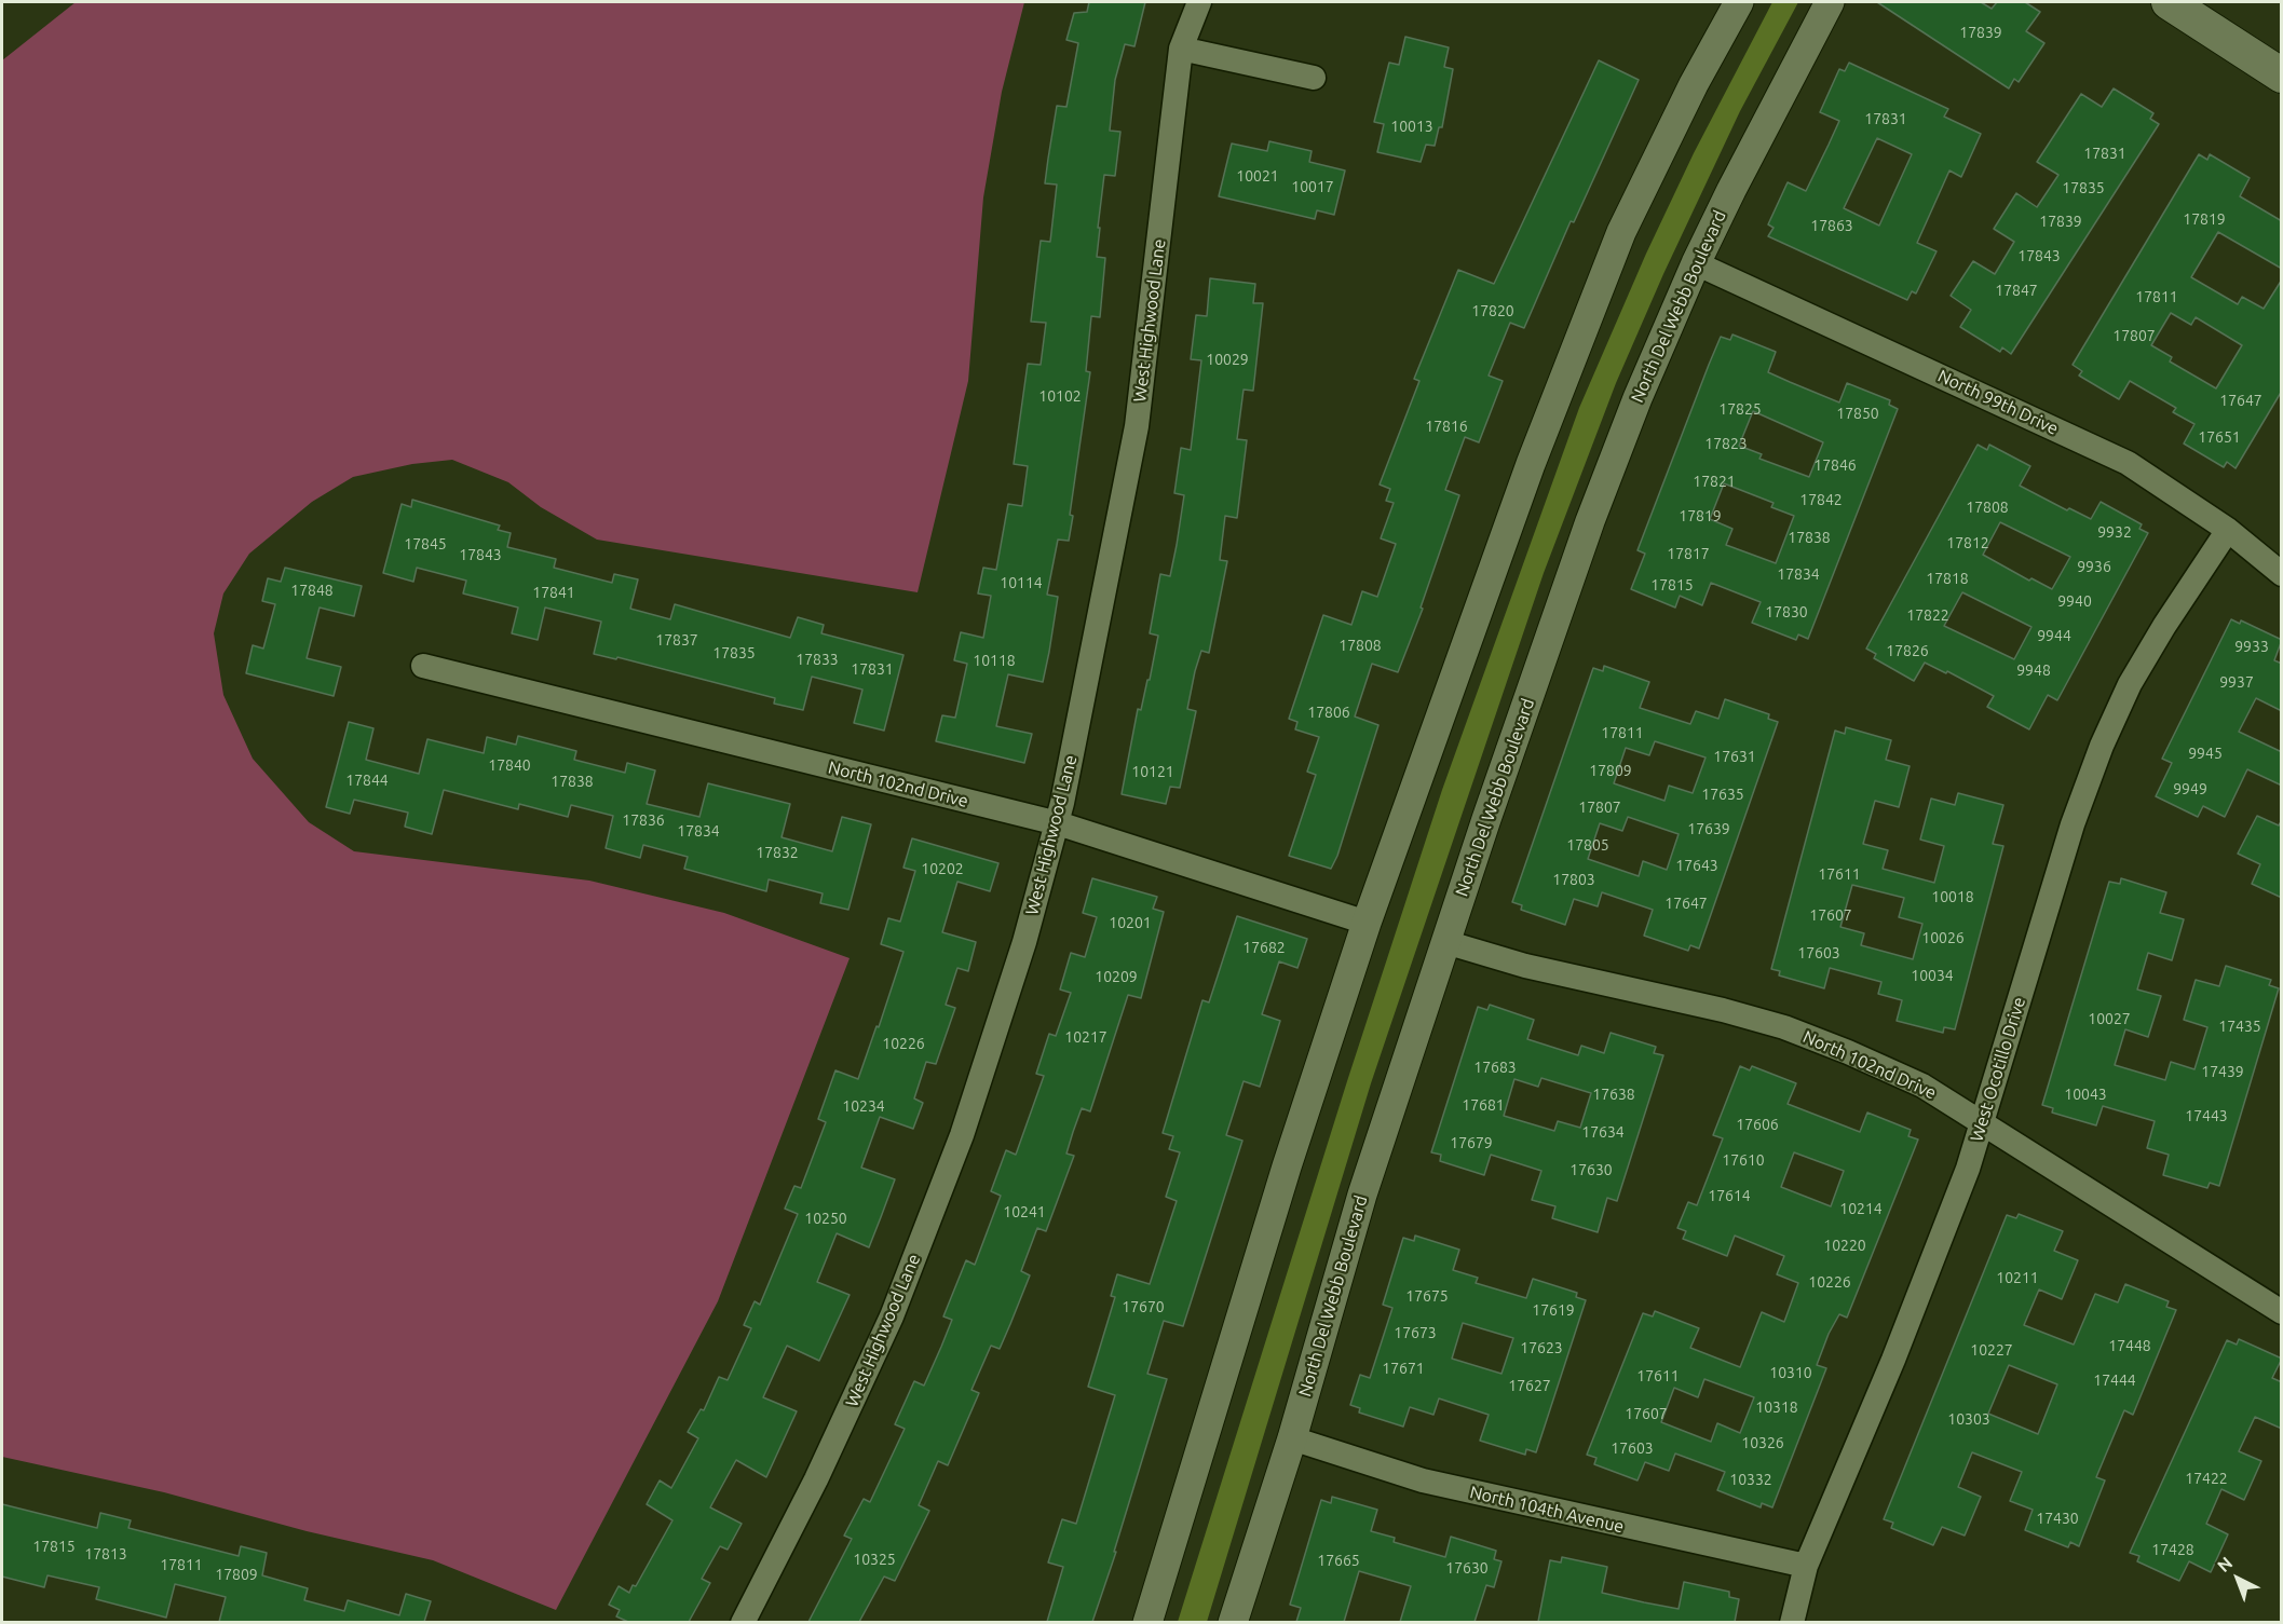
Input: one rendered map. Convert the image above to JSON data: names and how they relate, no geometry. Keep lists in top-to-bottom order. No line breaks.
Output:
{"streets":{"street":["North Del Webb Boulevard","West Highwood Lane","North 99th Drive","North 102nd Drive","West Ocotillo Drive","North 104th Avenue"]},"crossings":[["North Del Webb Boulevard","North 99th Drive"],["North Del Webb Boulevard","North 102nd Drive"],["North Del Webb Boulevard","North 104th Avenue"],["West Highwood Lane","North 102nd Drive"],["North 99th Drive","West Ocotillo Drive"],["North 102nd Drive","West Ocotillo Drive"],["West Ocotillo Drive","North 104th Avenue"]],"house_numbers":["17839","17831","10013","17831","10021","10017","17835","17819","17839","17863","17843","17847","17811","17820","17807","10029","10102","17647","17825","17850","17816","17651","17823","17846","17821","17842","17808","17819","9932","17838","17812","17845","17817","17843","9936","17834","17818","10114","17815","17848","17841","9940","17830","17822","9944","17837","17808","9933","17826","17835","17833","10118","17831","9948","9937","17806","17811","9945","17631","17840","17809","10121","17844","17838","9949","17635","17807","17836","17639","17834","17805","17832","17643","10202","17611","17803","10018","17647","17607","10201","10026","17682","17603","10034","10209","10027","17435","10217","10226","17683","17439","17638","10043","17681","10234","17443","17606","17634","17679","17610","17630","17614","10214","10241","10250","10220","10211","10226","17675","17670","17619","17673","17448","17623","10227","17671","10310","17611","17444","17627","10318","17607","10303","10326","17603","17422","10332","17430","17815","17428","17813","10325","17665","17811","17630","17809"],"north":"top left"}
